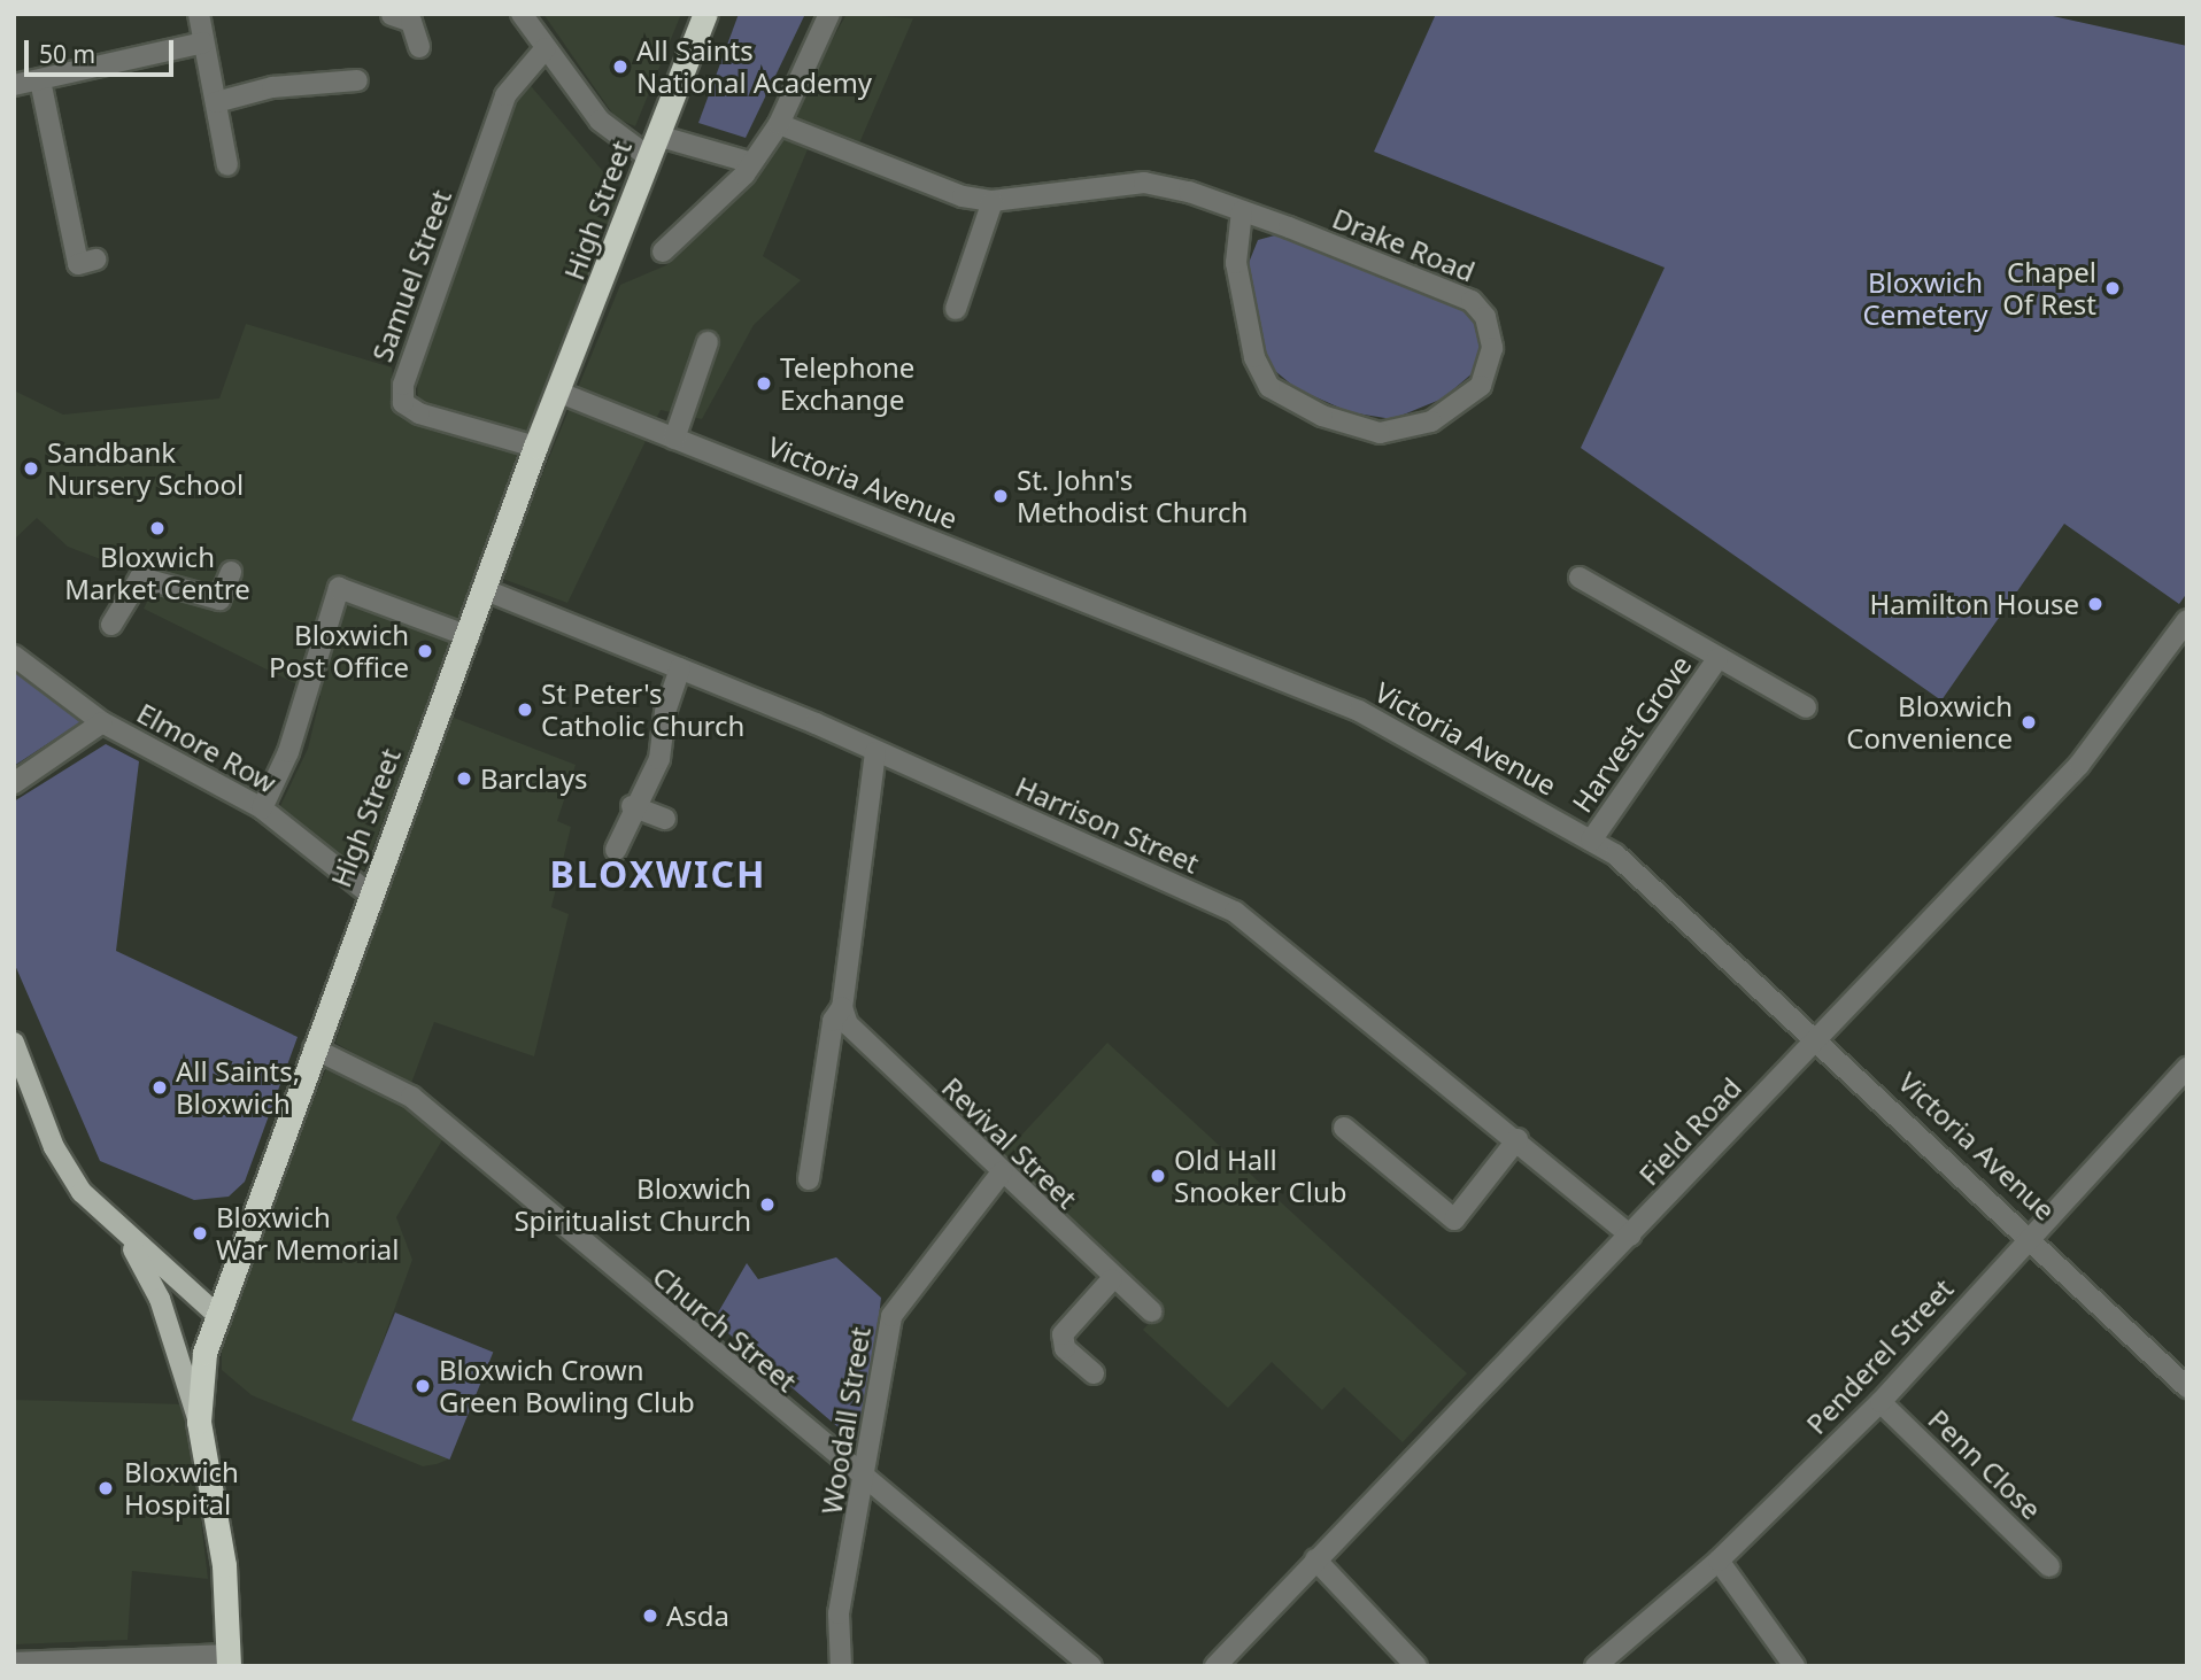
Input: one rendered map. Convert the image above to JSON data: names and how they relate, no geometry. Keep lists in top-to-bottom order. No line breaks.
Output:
{"streets":{"highway":["High Street"],"street":["Drake Road","Samuel Street","Victoria Avenue","Harvest Grove","Elmore Row","Harrison Street","Field Road","Revival Street","Church Street","Penderel Street","Woodall Street","Penn Close"]},"crossings":[["High Street","Samuel Street"],["High Street","Victoria Avenue"],["High Street","Elmore Row"],["High Street","Harrison Street"],["High Street","Church Street"],["Victoria Avenue","Harvest Grove"],["Victoria Avenue","Field Road"],["Victoria Avenue","Penderel Street"],["Harrison Street","Field Road"],["Revival Street","Woodall Street"],["Church Street","Woodall Street"],["Penderel Street","Penn Close"]],"districts":["BLOXWICH"],"parks":["Bloxwich Cemetery"],"places":["All Saints National Academy","Chapel Of Rest","Telephone Exchange","Sandbank Nursery School","St. John's Methodist Church","Bloxwich Market Centre","Hamilton House","Bloxwich Post Office","St Peter's Catholic Church","Bloxwich Convenience","Barclays","All Saints, Bloxwich","Old Hall Snooker Club","Bloxwich Spiritualist Church","Bloxwich War Memorial","Bloxwich Crown Green Bowling Club","Bloxwich Hospital","Asda"],"scale_bar":"50 m"}
